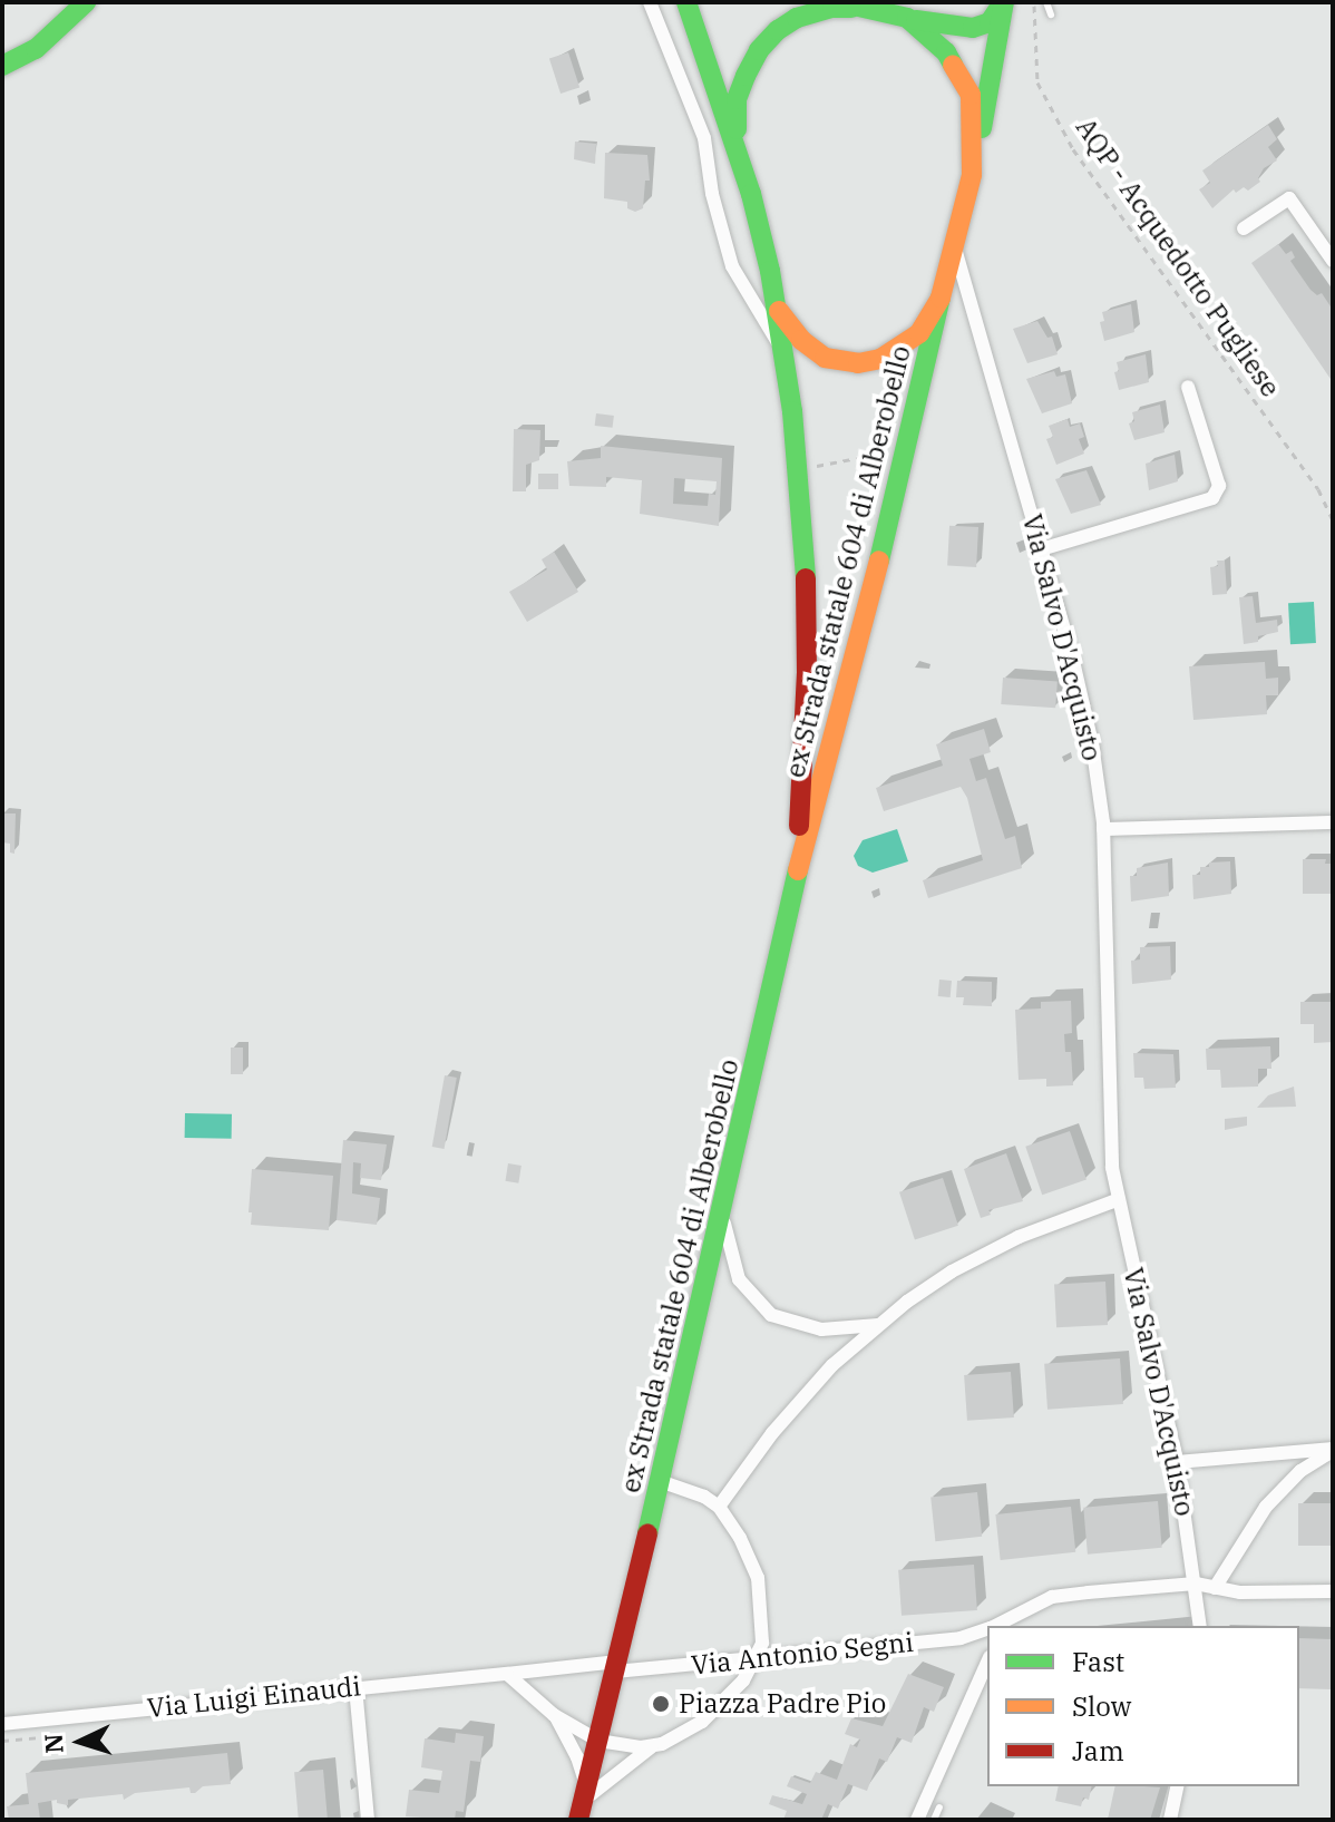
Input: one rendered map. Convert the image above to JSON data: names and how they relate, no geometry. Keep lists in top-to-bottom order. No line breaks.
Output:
{"streets":{"main road":["ex Strada statale 604 di Alberobello"],"street":["Via Salvo D'Acquisto","Via Antonio Segni","Via Luigi Einaudi"],"path":["AQP - Acquedotto Pugliese"]},"crossings":[["ex Strada statale 604 di Alberobello","Via Salvo D'Acquisto"],["ex Strada statale 604 di Alberobello","Via Antonio Segni"],["ex Strada statale 604 di Alberobello","Via Luigi Einaudi"],["Via Salvo D'Acquisto","Via Antonio Segni"],["Via Antonio Segni","Via Luigi Einaudi"]],"places":["Piazza Padre Pio"],"legend":["Fast","Slow","Jam"],"north":"left"}
